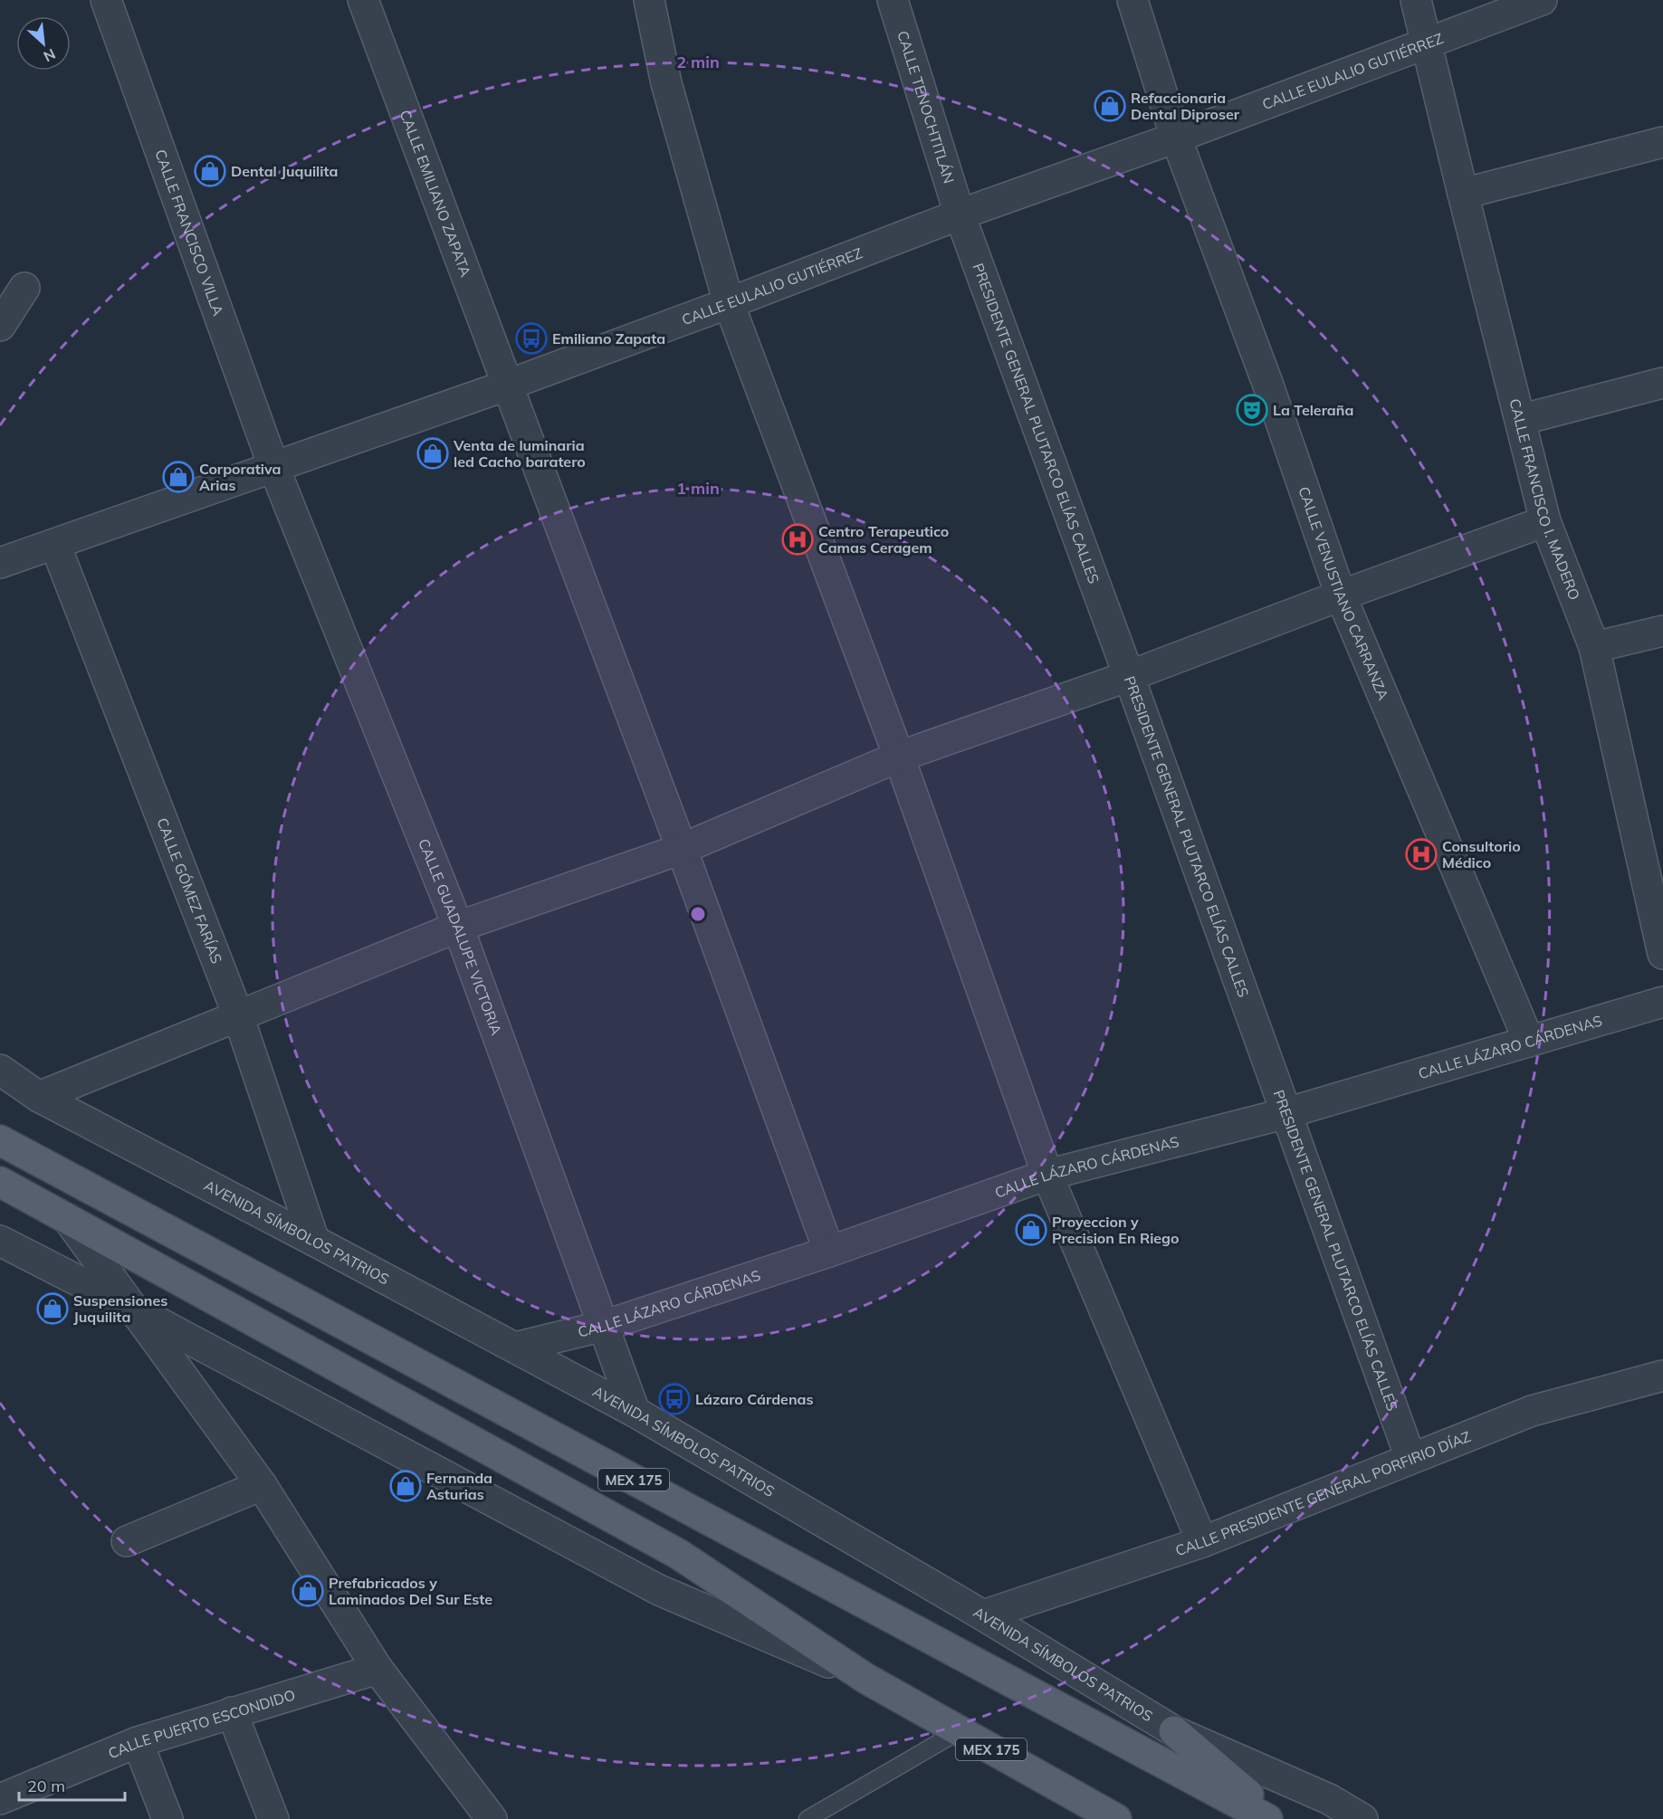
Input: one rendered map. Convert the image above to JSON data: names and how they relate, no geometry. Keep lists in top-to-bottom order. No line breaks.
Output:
{"streets":{"main road":["MEX 175"],"street":["CALLE EULALIO GUTIÉRREZ","CALLE TENOCHTITLÁN","CALLE EMILIANO ZAPATA","CALLE FRANCISCO VILLA","PRESIDENTE GENERAL PLUTARCO ELÍAS CALLES","CALLE FRANCISCO I. MADERO","CALLE VENUSTIANO CARRANZA","CALLE GÓMEZ FARÍAS","CALLE GUADALUPE VICTORIA","CALLE LÁZARO CÁRDENAS","AVENIDA SÍMBOLOS PATRIOS","CALLE PRESIDENTE GENERAL PORFIRIO DÍAZ","CALLE PUERTO ESCONDIDO"]},"crossings":[["CALLE EULALIO GUTIÉRREZ","CALLE TENOCHTITLÁN"],["CALLE EULALIO GUTIÉRREZ","CALLE EMILIANO ZAPATA"],["CALLE EULALIO GUTIÉRREZ","CALLE FRANCISCO VILLA"],["CALLE EULALIO GUTIÉRREZ","PRESIDENTE GENERAL PLUTARCO ELÍAS CALLES"],["CALLE EULALIO GUTIÉRREZ","CALLE FRANCISCO I. MADERO"],["CALLE EULALIO GUTIÉRREZ","CALLE VENUSTIANO CARRANZA"],["CALLE EULALIO GUTIÉRREZ","CALLE GÓMEZ FARÍAS"],["CALLE EULALIO GUTIÉRREZ","CALLE GUADALUPE VICTORIA"],["CALLE TENOCHTITLÁN","PRESIDENTE GENERAL PLUTARCO ELÍAS CALLES"],["CALLE EMILIANO ZAPATA","CALLE LÁZARO CÁRDENAS"],["CALLE FRANCISCO VILLA","CALLE GUADALUPE VICTORIA"],["PRESIDENTE GENERAL PLUTARCO ELÍAS CALLES","CALLE LÁZARO CÁRDENAS"],["PRESIDENTE GENERAL PLUTARCO ELÍAS CALLES","CALLE PRESIDENTE GENERAL PORFIRIO DÍAZ"],["CALLE VENUSTIANO CARRANZA","CALLE LÁZARO CÁRDENAS"],["CALLE GÓMEZ FARÍAS","AVENIDA SÍMBOLOS PATRIOS"],["CALLE GUADALUPE VICTORIA","CALLE LÁZARO CÁRDENAS"],["CALLE GUADALUPE VICTORIA","AVENIDA SÍMBOLOS PATRIOS"],["CALLE LÁZARO CÁRDENAS","AVENIDA SÍMBOLOS PATRIOS"],["AVENIDA SÍMBOLOS PATRIOS","CALLE PRESIDENTE GENERAL PORFIRIO DÍAZ"]],"places":{"shop":["Refaccionaria Dental Diproser","Dental Juquilita","Venta de luminaria led Cacho baratero","Corporativa Arias","Proyeccion y Precision En Riego","Suspensiones Juquilita","Fernanda Asturias","Prefabricados y Laminados Del Sur Este"],"bus stop":["Emiliano Zapata","Lázaro Cárdenas"],"theatre":["La Teleraña"],"hospital":["Centro Terapeutico Camas Ceragem","Consultorio Médico"]},"scale_bar":"20 m","north":"bottom right","rings":["2 min","1 min"]}
